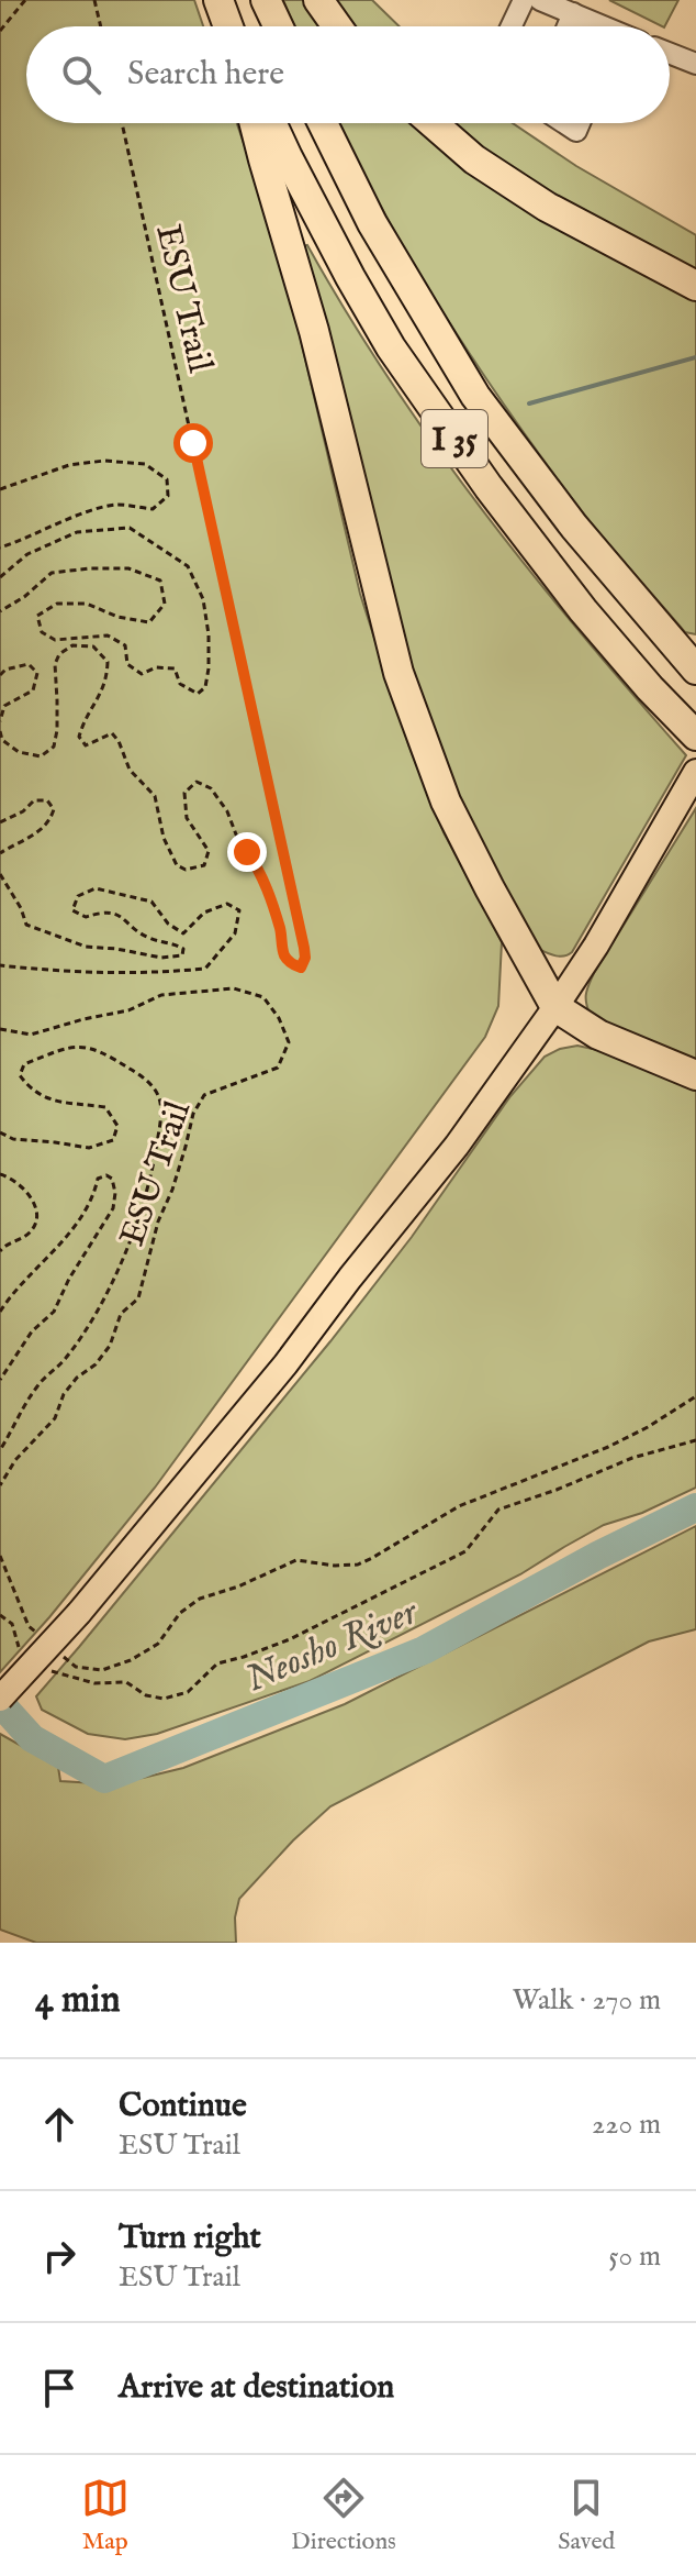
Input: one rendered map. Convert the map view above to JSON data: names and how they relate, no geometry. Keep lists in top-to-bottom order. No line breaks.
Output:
{"streets":{"highway":["I 35"],"path":["ESU Trail"]},"water":["Neosho River"],"page":{"search":"Search here","heading":["4 min","Walk · 270 m"],"list":[["Continue","ESU Trail","220 m"],["Turn right","ESU Trail","50 m"],"Arrive at destination"],"nav":["Map","Directions","Saved"]}}
